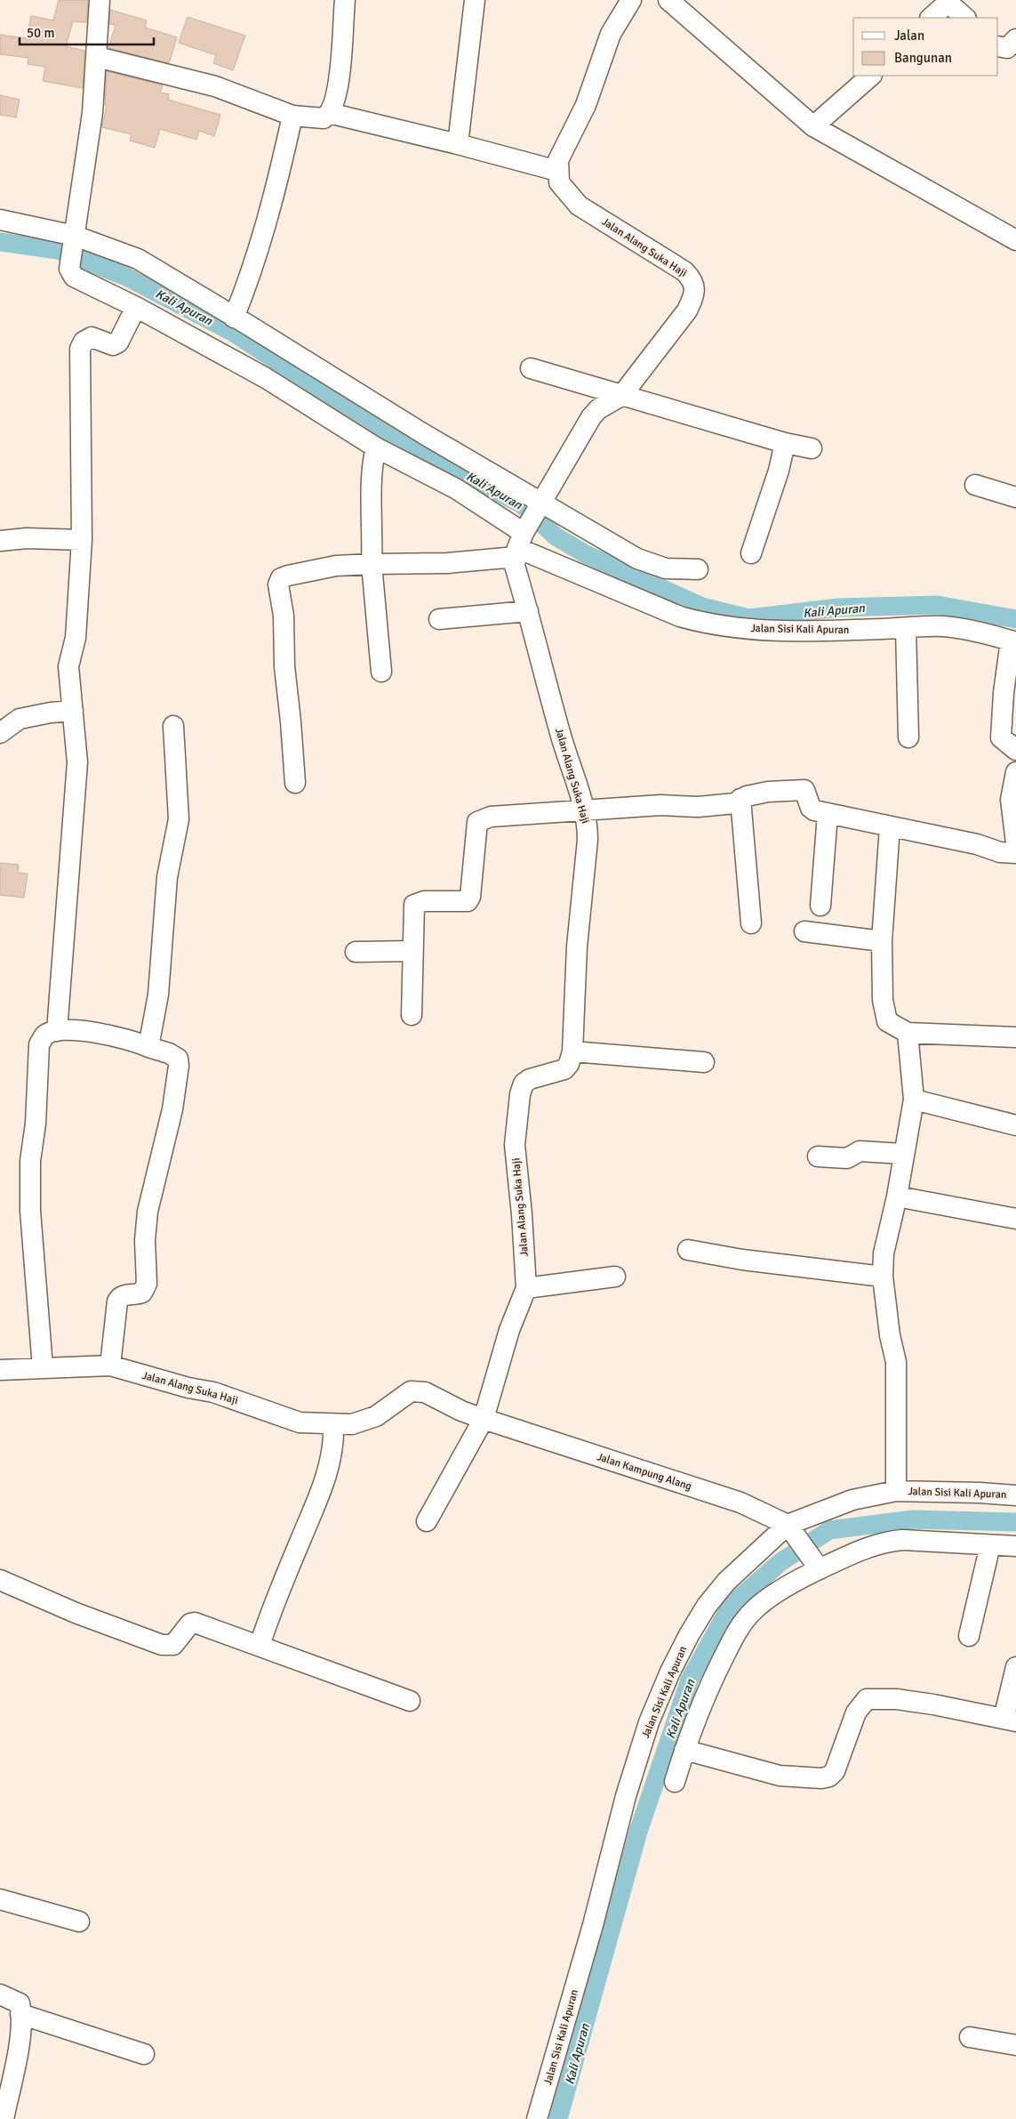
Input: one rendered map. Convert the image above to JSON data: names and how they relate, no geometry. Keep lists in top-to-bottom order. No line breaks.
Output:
{"streets":{"street":["Jalan Alang Suka Haji","Jalan Sisi Kali Apuran","Jalan Kampung Alang"]},"crossings":[["Jalan Alang Suka Haji","Jalan Sisi Kali Apuran"],["Jalan Alang Suka Haji","Jalan Kampung Alang"],["Jalan Sisi Kali Apuran","Jalan Kampung Alang"]],"water":["Kali Apuran"],"legend":["Jalan","Bangunan"],"scale_bar":"50 m"}
